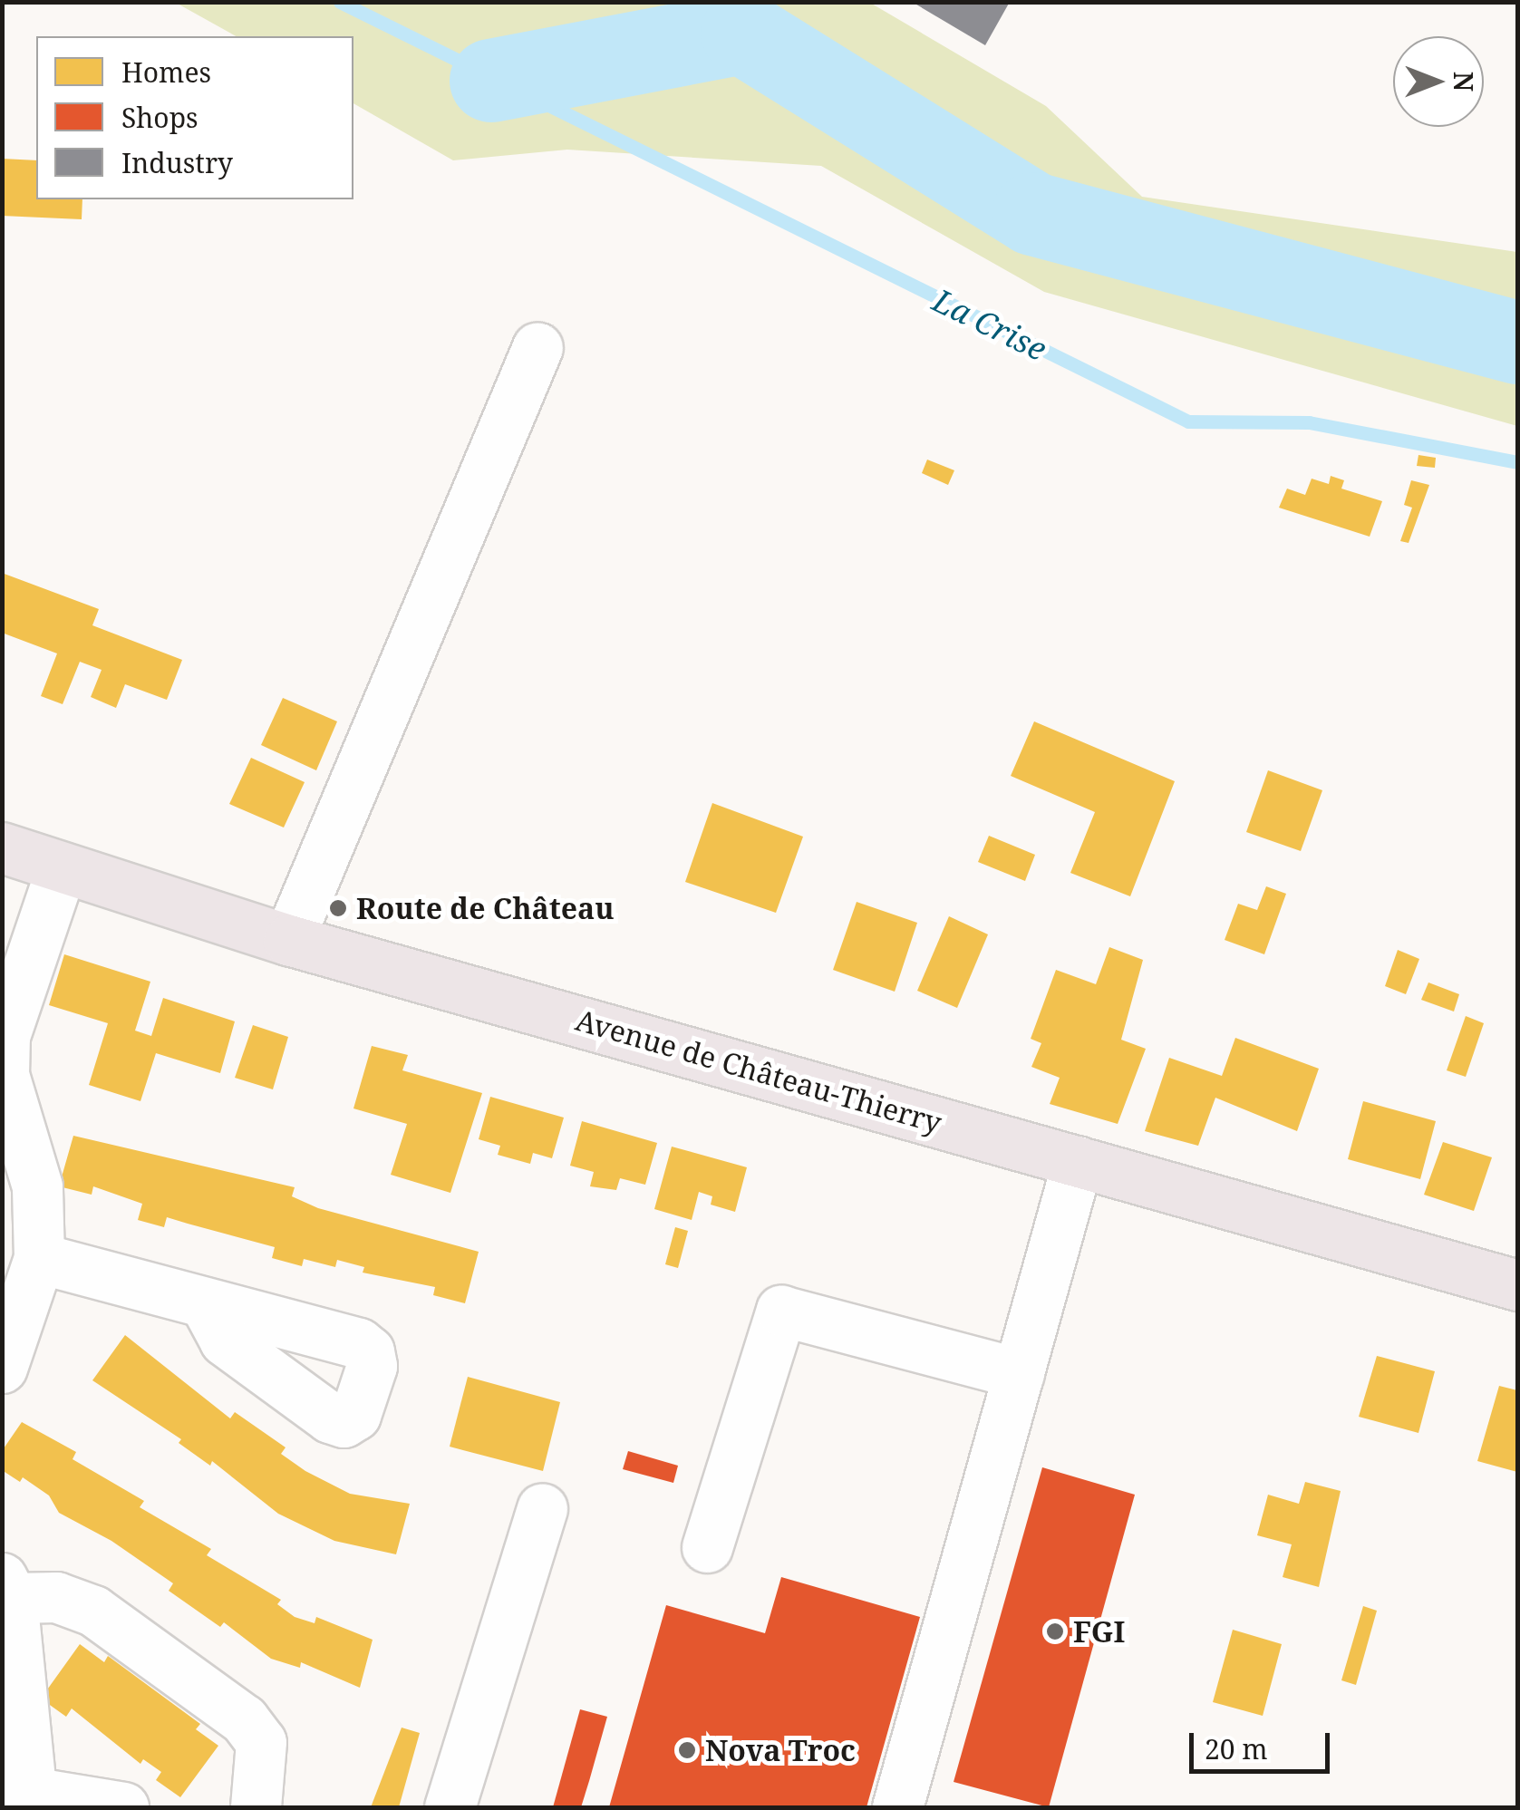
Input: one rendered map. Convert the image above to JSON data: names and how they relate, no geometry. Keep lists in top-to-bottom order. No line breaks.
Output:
{"streets":{"main road":["Avenue de Château-Thierry"]},"water":["La Crise"],"places":["Route de Château","FGI","Nova Troc"],"legend":["Homes","Shops","Industry"],"scale_bar":"20 m","north":"right"}
